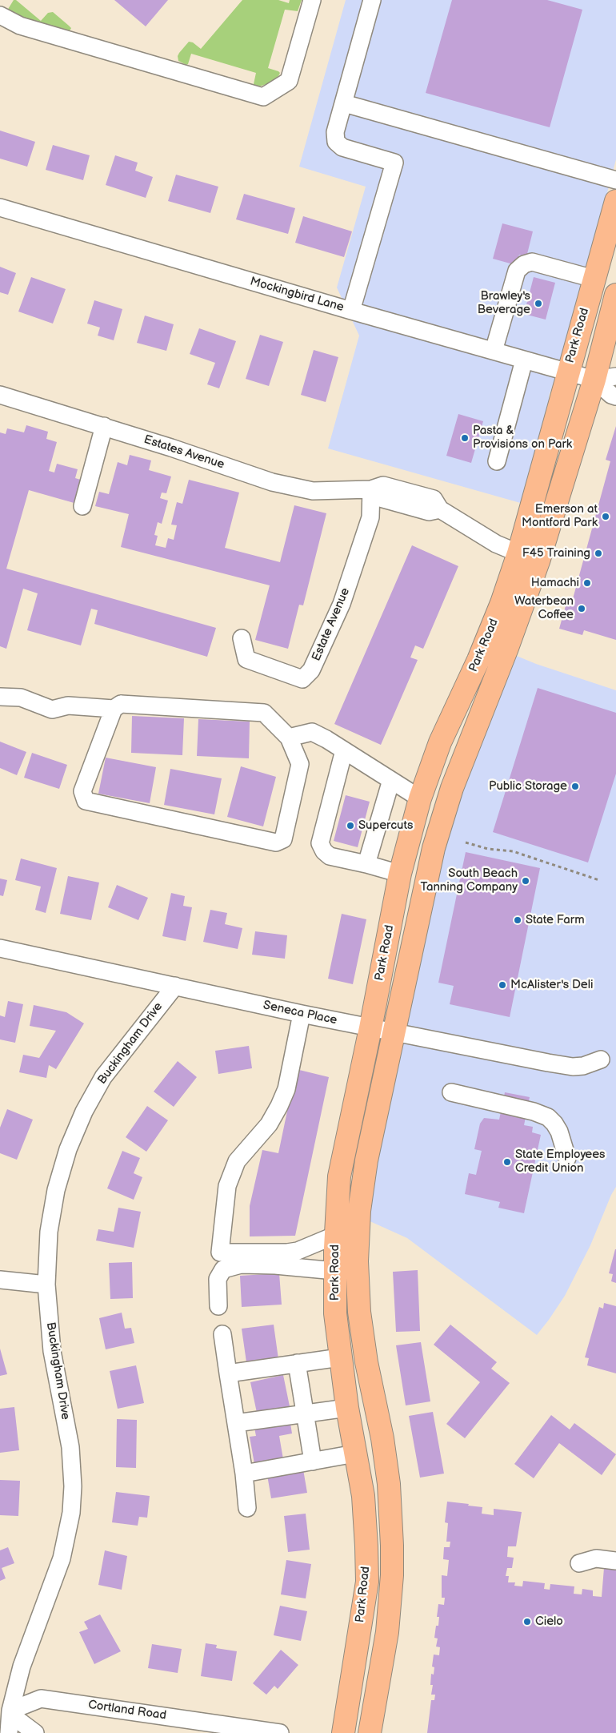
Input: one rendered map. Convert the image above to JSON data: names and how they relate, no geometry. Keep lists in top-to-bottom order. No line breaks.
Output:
{"streets":{"main road":["Park Road"],"street":["Mockingbird Lane","Estates Avenue","Estate Avenue","Seneca Place","Buckingham Drive","Cortland Road"]},"crossings":[["Mockingbird Lane","Park Road"],["Park Road","Seneca Place"],["Estates Avenue","Estate Avenue"],["Seneca Place","Buckingham Drive"],["Buckingham Drive","Cortland Road"]],"places":["Brawley's Beverage","Pasta & Provisions on Park","Emerson at Montford Park","F45 Training","Hamachi","Waterbean Coffee","Public Storage","Supercuts","South Beach Tanning Company","State Farm","McAlister's Deli","State Employees Credit Union","Cielo"]}
